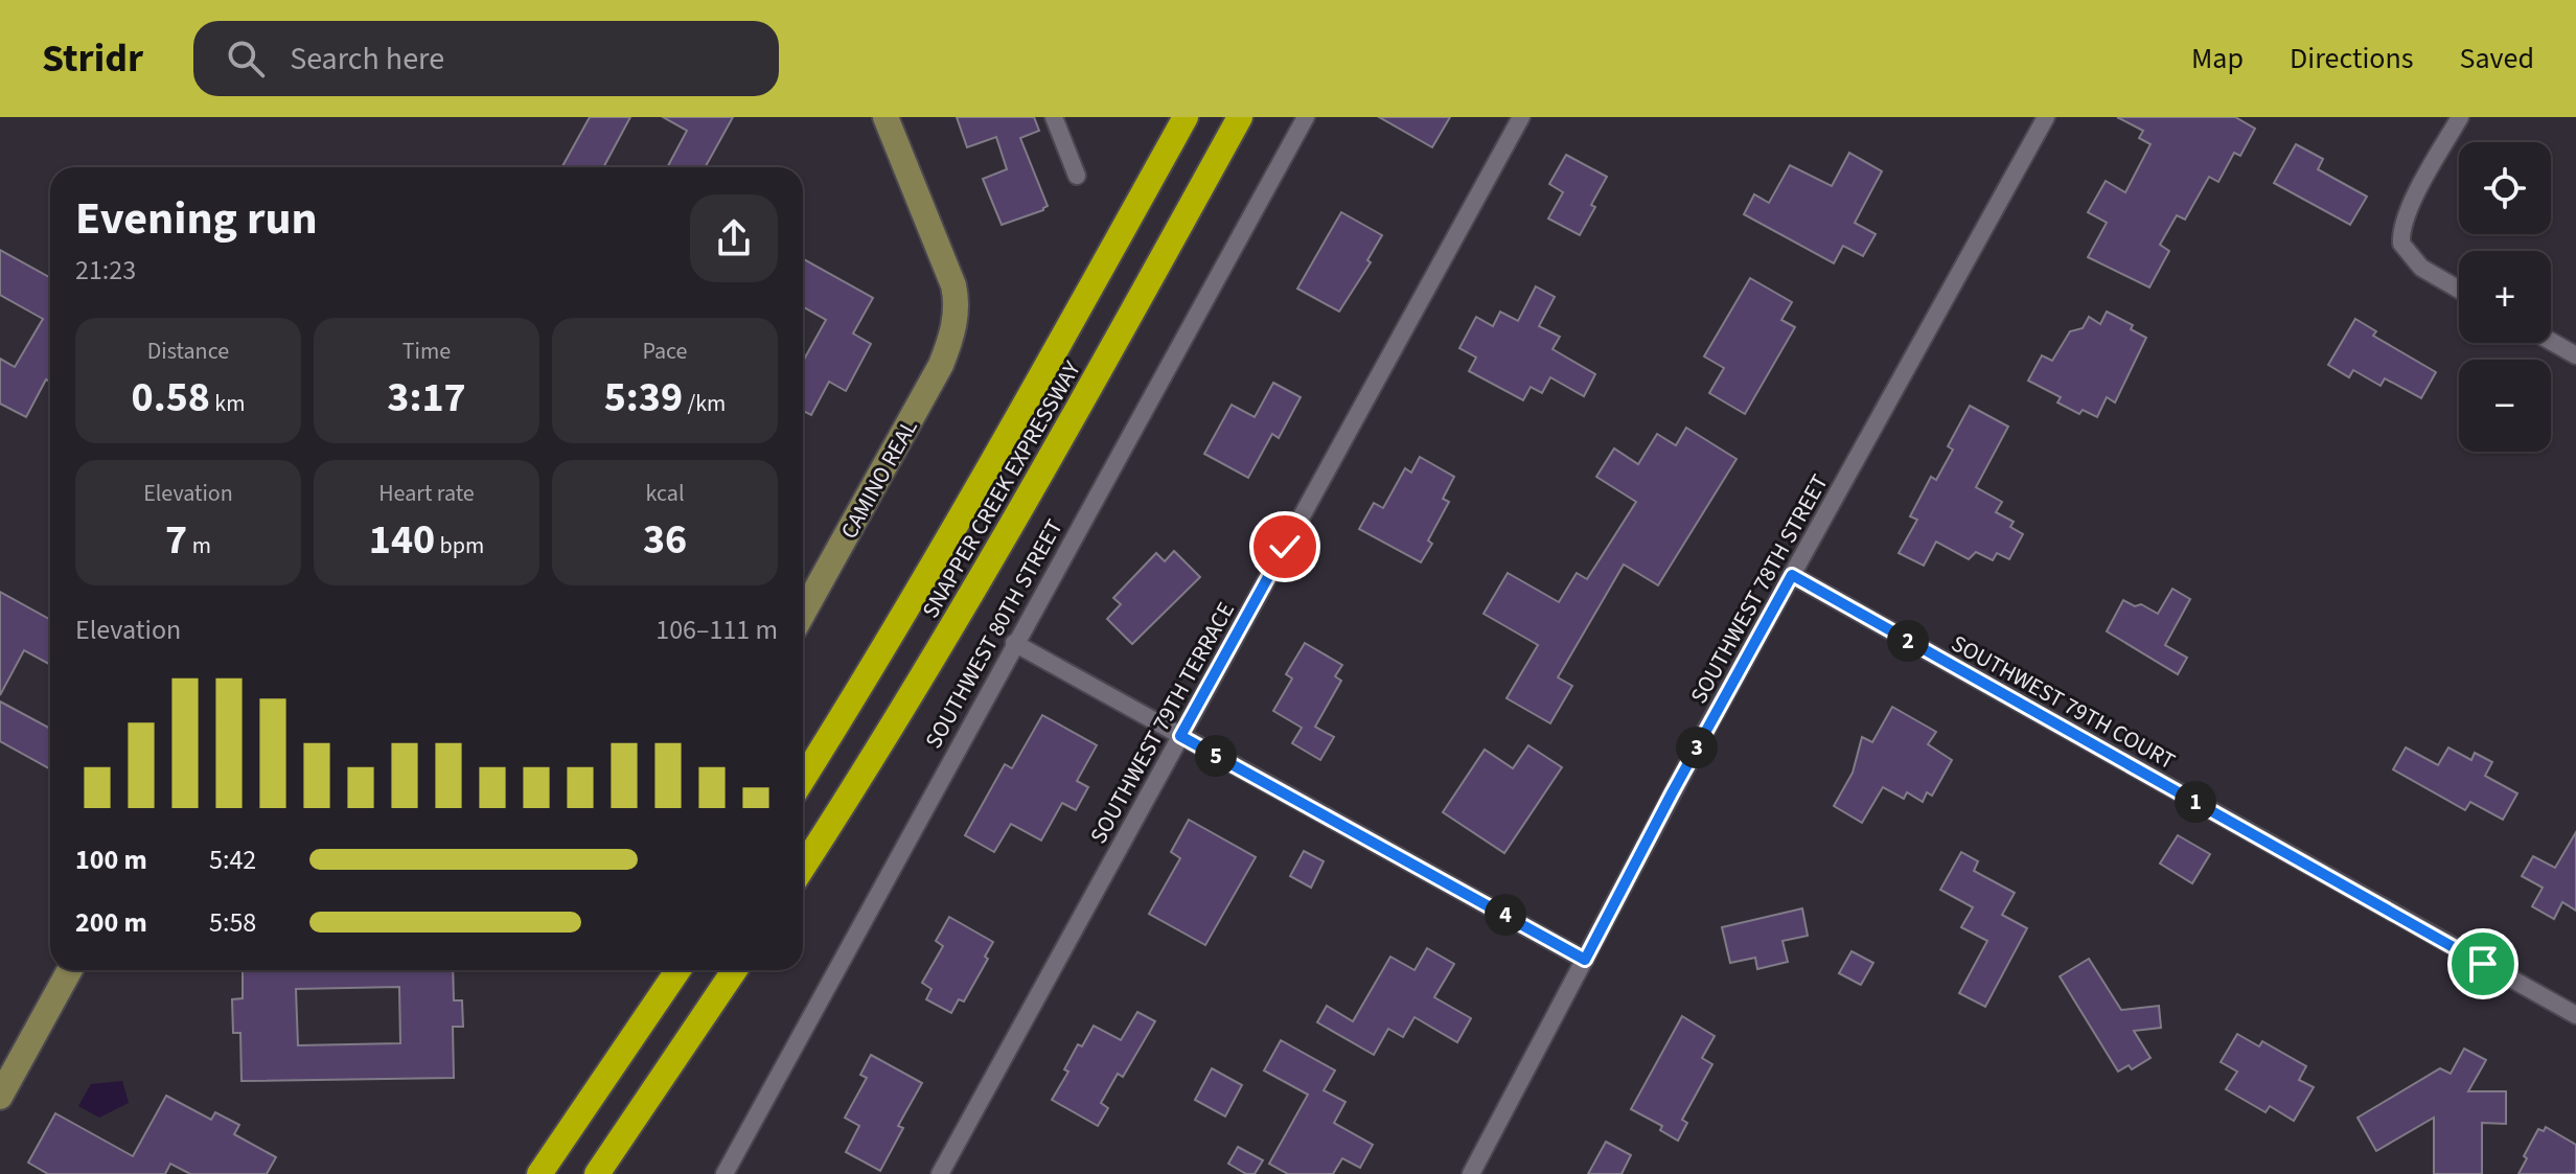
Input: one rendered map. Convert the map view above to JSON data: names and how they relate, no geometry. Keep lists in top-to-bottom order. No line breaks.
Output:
{"streets":{"highway":["SNAPPER CREEK EXPRESSWAY"],"street":["CAMINO REAL","SOUTHWEST 78TH STREET","SOUTHWEST 80TH STREET","SOUTHWEST 79TH COURT","SOUTHWEST 79TH TERRACE"]},"crossings":[["SOUTHWEST 78TH STREET","SOUTHWEST 79TH COURT"]],"page":{"header":"Stridr","search":"Search here","nav":["Map","Directions","Saved"],"map_buttons":["+","−"],"heading":["Evening run","21:23"],"stats":[["Distance","0.58 km"],["Time","3:17"],["Pace","5:39 /km"],["Elevation","7 m"],["Heart rate","140 bpm"],["kcal","36"]],"chart":["Elevation","106–111 m"],"pins":["2","3","5","1","4"],"list":[{"name":"100 m","note":"5:42"},{"name":"200 m","note":"5:58"}]}}
